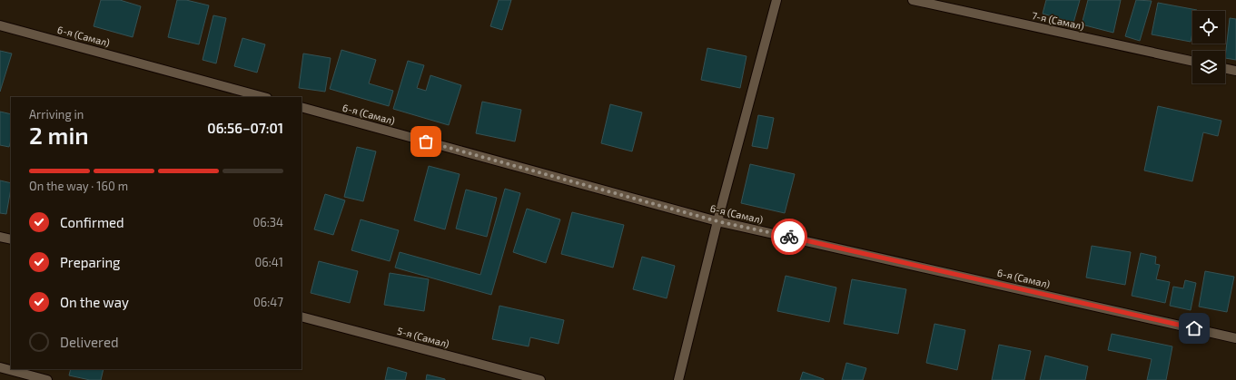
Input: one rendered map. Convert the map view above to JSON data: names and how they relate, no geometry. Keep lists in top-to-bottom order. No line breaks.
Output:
{"streets":{"street":["7-я (Самал)","6-я (Самал)","5-я (Самал)"]},"page":{"heading":["2 min","Arriving in","06:56–07:01"],"bar":"On the way · 160 m","list":[["Confirmed","06:34"],["Preparing","06:41"],["On the way","06:47"],"Delivered"]}}
